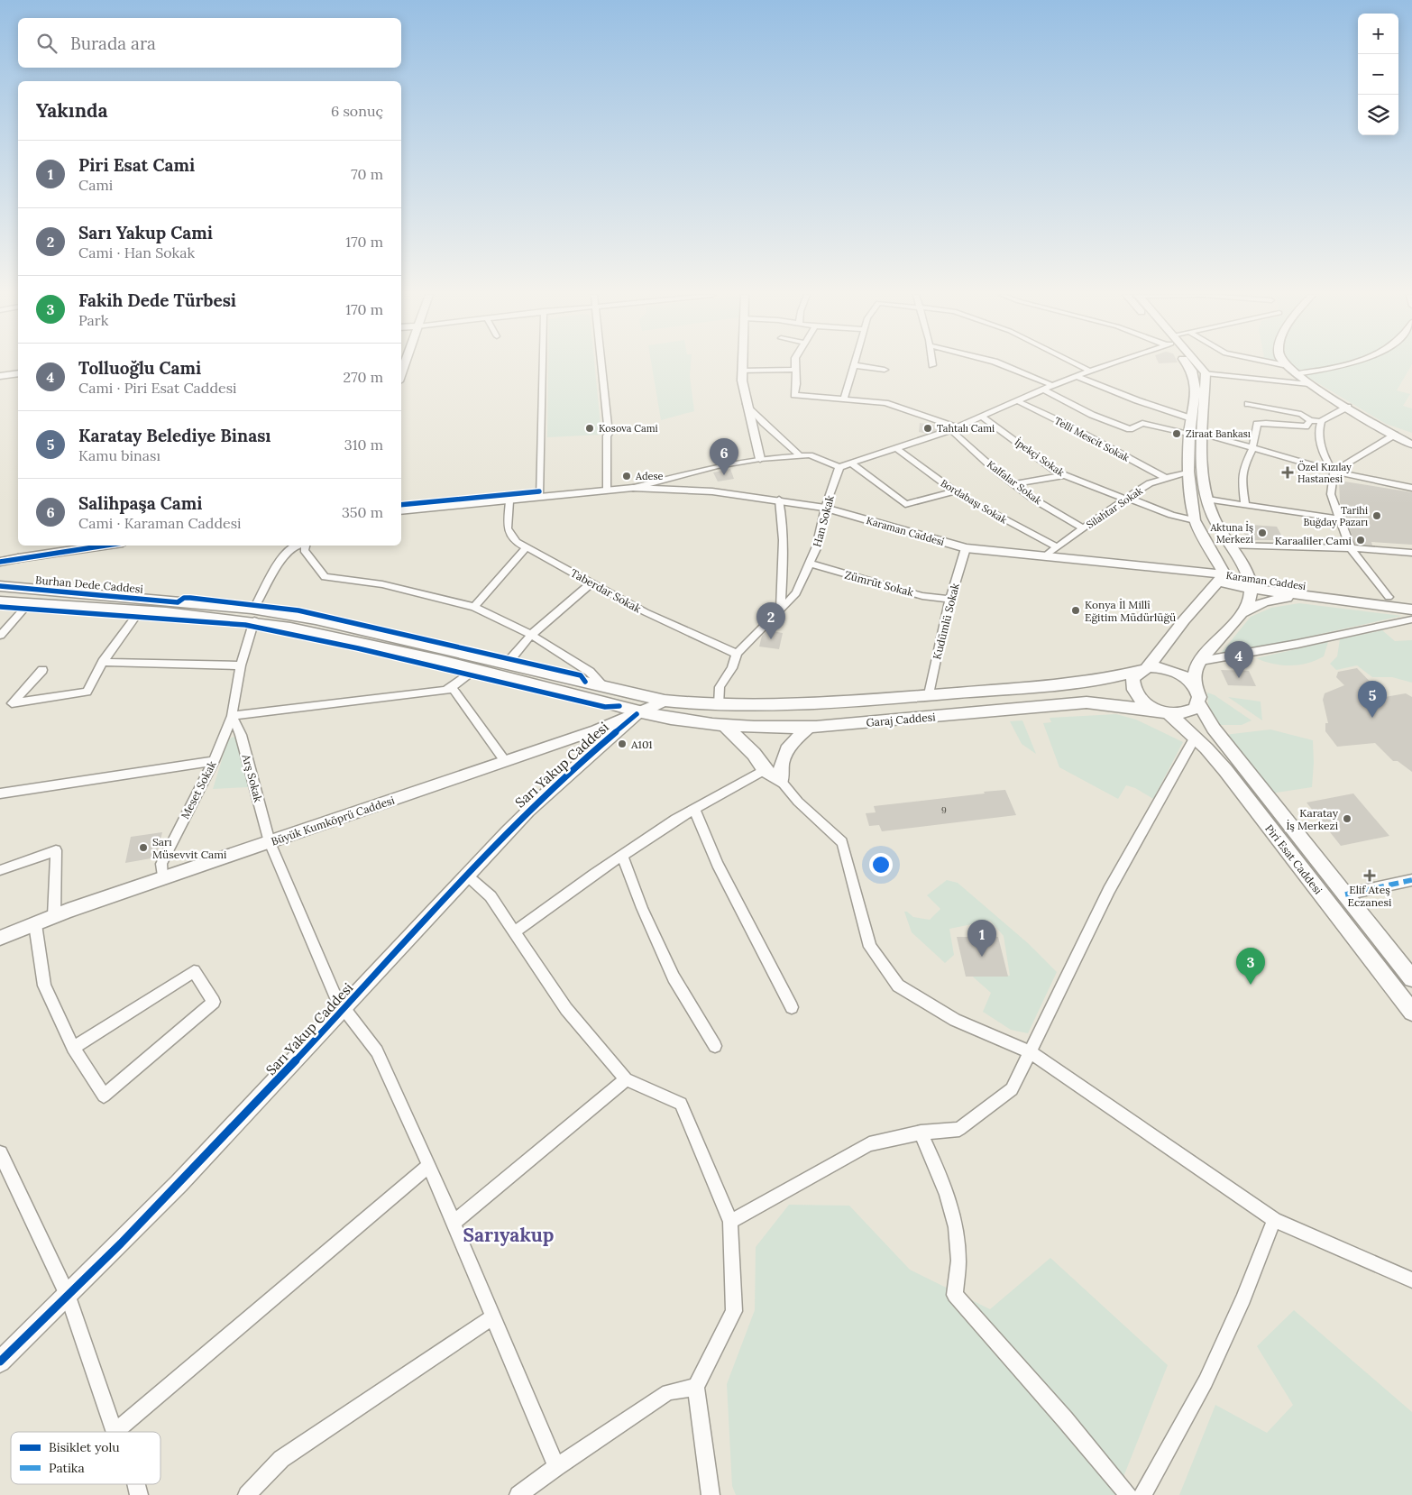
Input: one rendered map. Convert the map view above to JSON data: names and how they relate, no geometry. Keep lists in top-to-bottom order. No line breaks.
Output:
{"streets":{"main road":["Karaman Caddesi","Burhan Dede Caddesi","Garaj Caddesi","Piri Esat Caddesi"],"street":["Telli Mescit Sokak","İpekçi Sokak","Kalfalar Sokak","Bordabaşı Sokak","Silahtar Sokak","Han Sokak","Zümrüt Sokak","Taberdar Sokak","Kudümlü Sokak","Sarı Yakup Caddesi","Arş Sokak","Meset Sokak","Büyük Kumköprü Caddesi"]},"crossings":[["Telli Mescit Sokak","Silahtar Sokak"],["İpekçi Sokak","Silahtar Sokak"],["Kalfalar Sokak","Silahtar Sokak"],["Bordabaşı Sokak","Silahtar Sokak"],["Silahtar Sokak","Karaman Caddesi"],["Han Sokak","Karaman Caddesi"],["Han Sokak","Zümrüt Sokak"],["Han Sokak","Taberdar Sokak"],["Han Sokak","Garaj Caddesi"],["Karaman Caddesi","Taberdar Sokak"],["Karaman Caddesi","Kudümlü Sokak"],["Zümrüt Sokak","Kudümlü Sokak"],["Burhan Dede Caddesi","Garaj Caddesi"],["Burhan Dede Caddesi","Sarı Yakup Caddesi"],["Burhan Dede Caddesi","Meset Sokak"],["Burhan Dede Caddesi","Büyük Kumköprü Caddesi"],["Kudümlü Sokak","Garaj Caddesi"],["Garaj Caddesi","Sarı Yakup Caddesi"],["Garaj Caddesi","Büyük Kumköprü Caddesi"],["Garaj Caddesi","Piri Esat Caddesi"],["Sarı Yakup Caddesi","Arş Sokak"],["Sarı Yakup Caddesi","Büyük Kumköprü Caddesi"],["Arş Sokak","Meset Sokak"],["Arş Sokak","Büyük Kumköprü Caddesi"],["Meset Sokak","Büyük Kumköprü Caddesi"]],"districts":["Sarıyakup"],"places":{"other":["Kosova Cami","Tahtalı Cami","Ziraat Bankası","Adese","Tarihi Buğday Pazarı","Aktuna İş Merkezi","Karaaliler Cami","Konya İl Millî Eğitim Müdürlüğü","A101","Karatay İş Merkezi","Sarı Müsevvit Cami"],"health":["Özel Kızılay Hastanesi","Elif Ateş Eczanesi"]},"house_numbers":["9"],"legend":["Bisiklet yolu","Patika"],"page":{"map_buttons":["+","−"],"search":"Burada ara","heading":["Yakında","6 sonuç"],"list":[{"mark":"1","name":"Piri Esat Cami","note":"Cami","value":"70 m"},{"mark":"2","name":"Sarı Yakup Cami","note":"Cami · Han Sokak","value":"170 m"},{"mark":"3","name":"Fakih Dede Türbesi","note":"Park","value":"170 m"},{"mark":"4","name":"Tolluoğlu Cami","note":"Cami · Piri Esat Caddesi","value":"270 m"},{"mark":"5","name":"Karatay Belediye Binası","note":"Kamu binası","value":"310 m"},{"mark":"6","name":"Salihpaşa Cami","note":"Cami · Karaman Caddesi","value":"350 m"}],"pins":["6","2","4","5","1","3"]}}
